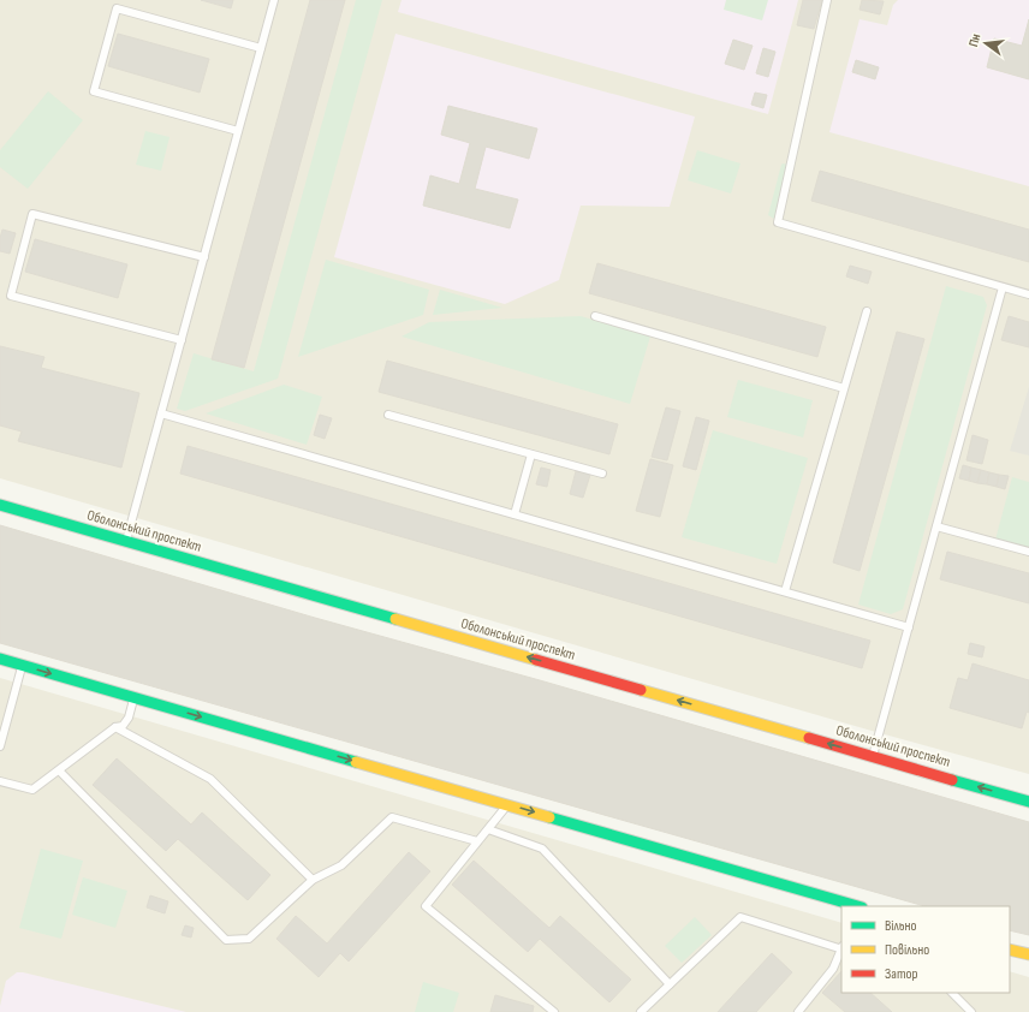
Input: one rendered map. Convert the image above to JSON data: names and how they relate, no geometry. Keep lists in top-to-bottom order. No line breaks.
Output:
{"streets":{"main road":["Оболонський проспект"]},"one_way":["Оболонський проспект"],"legend":["Вільно","Повільно","Затор"],"north":"left"}
